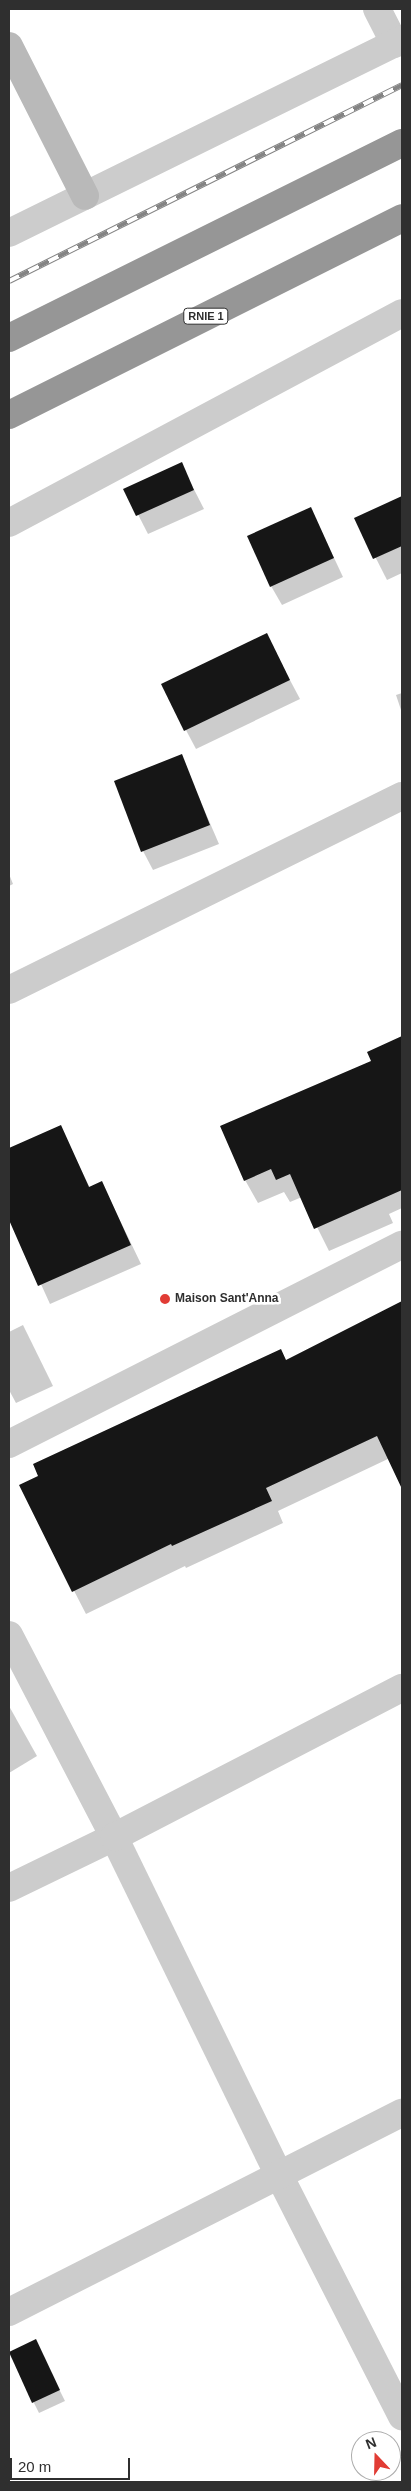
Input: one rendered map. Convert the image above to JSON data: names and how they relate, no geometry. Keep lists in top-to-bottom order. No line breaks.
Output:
{"streets":{"highway":["RNIE 1"]},"places":["Maison Sant'Anna"],"scale_bar":"20 m","north":"top"}
